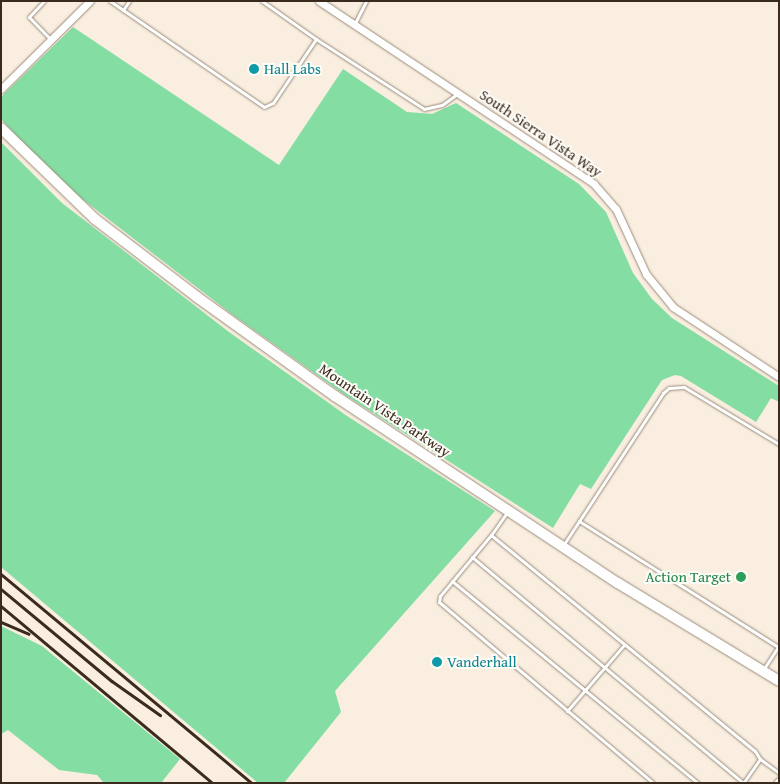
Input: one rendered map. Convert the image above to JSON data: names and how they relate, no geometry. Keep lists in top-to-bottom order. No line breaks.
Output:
{"streets":{"street":["South Sierra Vista Way","Mountain Vista Parkway"]},"places":["Hall Labs","Action Target","Vanderhall"]}
